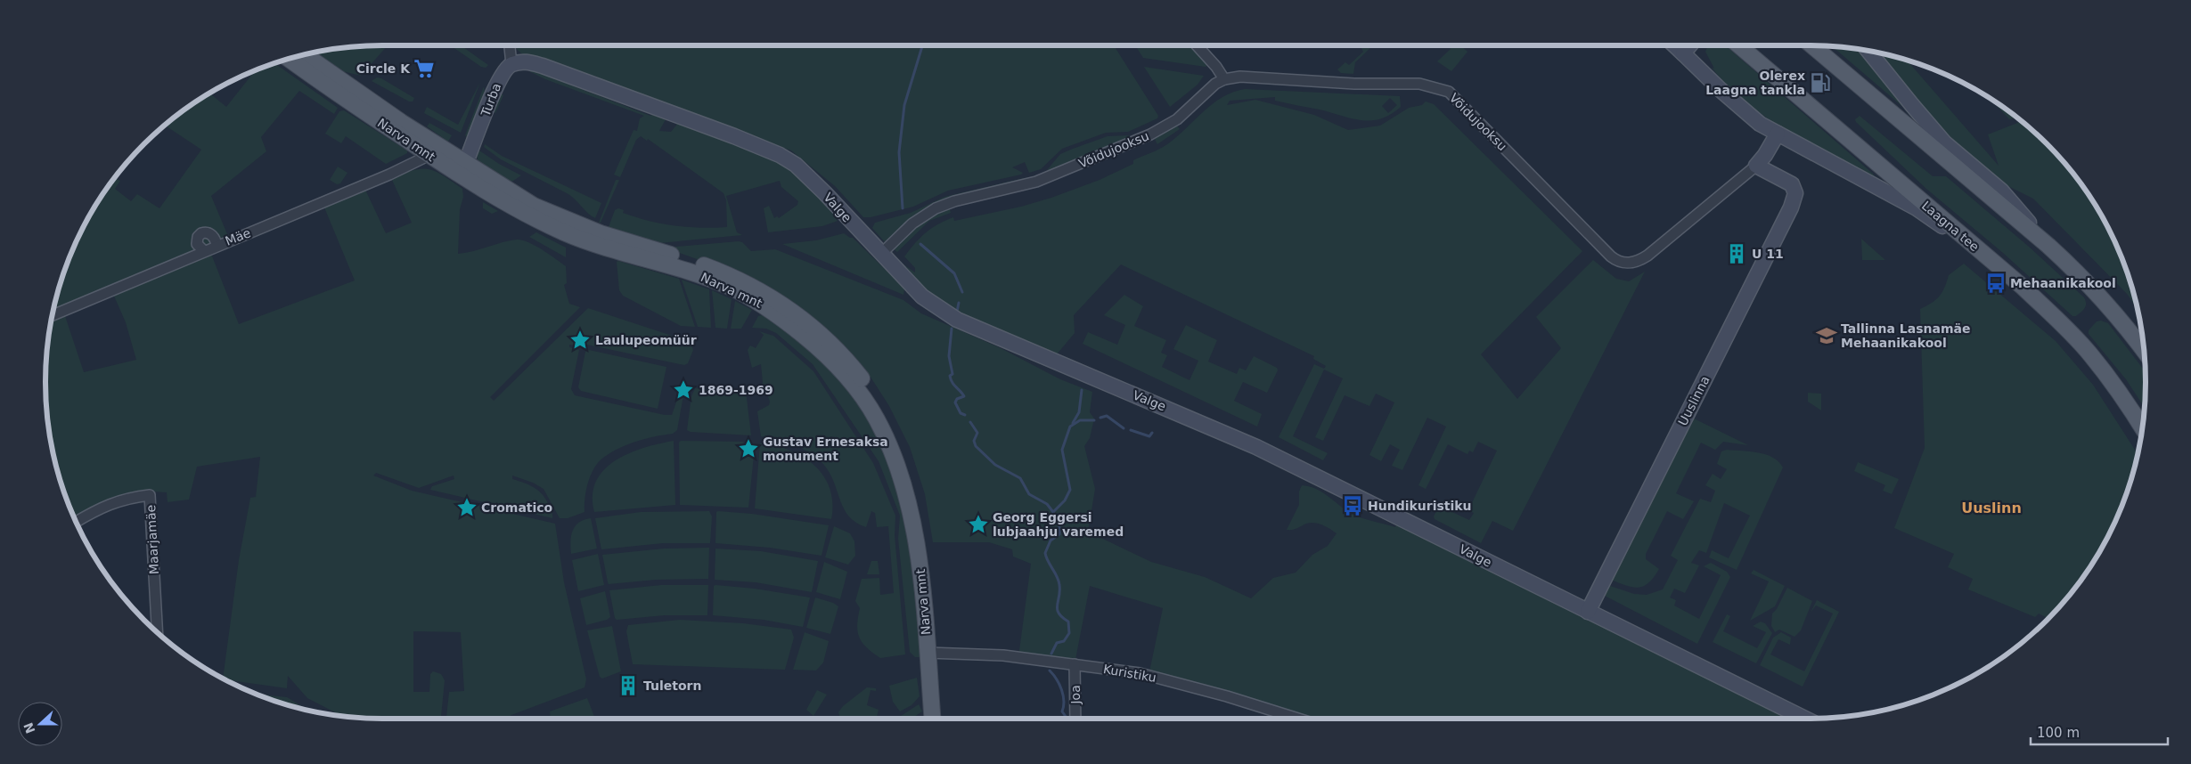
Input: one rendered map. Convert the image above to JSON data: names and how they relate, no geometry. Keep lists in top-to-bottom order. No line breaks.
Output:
{"streets":{"main road":["Narva mnt","Laagna tee"],"street":["Turba","Võidujooksu","Valge","Mäe","Uuslinna","Maarjamäe","Kuristiku","Joa"]},"crossings":[["Turba","Narva mnt"],["Turba","Valge"],["Võidujooksu","Valge"],["Võidujooksu","Uuslinna"],["Narva mnt","Mäe"],["Narva mnt","Kuristiku"],["Valge","Uuslinna"],["Kuristiku","Joa"]],"districts":["Uuslinn"],"places":{"supermarket":["Circle K"],"fuel station":["Olerex Laagna tankla"],"building":["U 11","Tuletorn"],"bus stop":["Mehaanikakool","Hundikuristiku"],"school or university":["Tallinna Lasnamäe Mehaanikakool"],"place":["Laulupeomüür","1869-1969","Gustav Ernesaksa monument","Cromatico","Georg Eggersi lubjaahju varemed"]},"scale_bar":"100 m","north":"left"}
